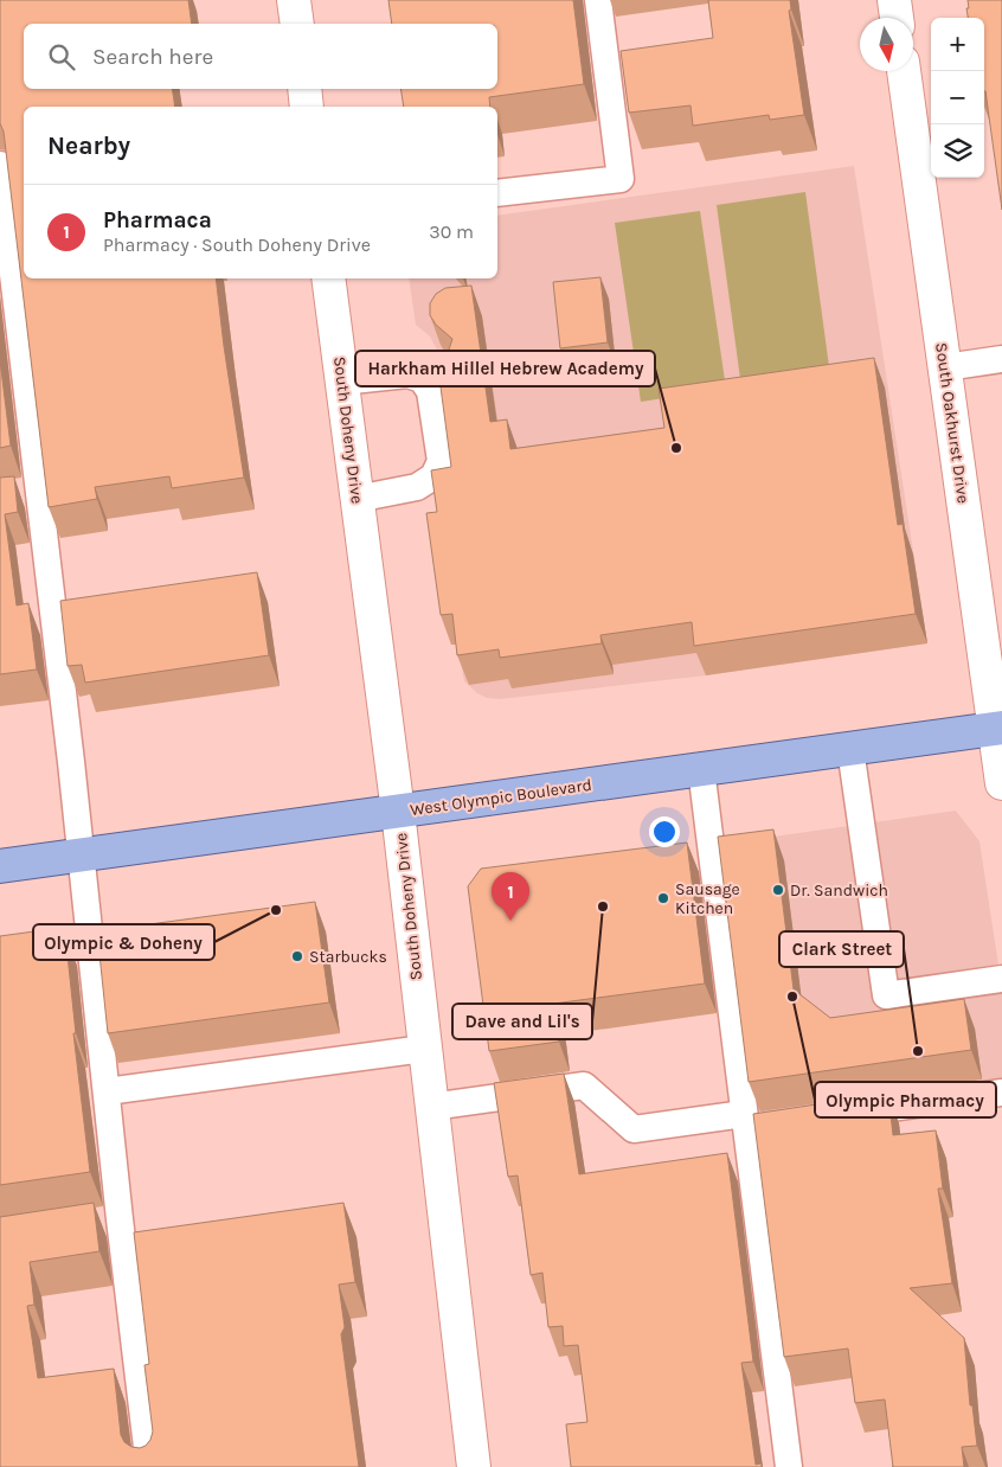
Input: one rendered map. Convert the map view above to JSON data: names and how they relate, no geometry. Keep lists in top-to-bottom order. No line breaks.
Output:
{"streets":{"main road":["West Olympic Boulevard"],"street":["South Oakhurst Drive","South Doheny Drive"]},"crossings":[["South Oakhurst Drive","West Olympic Boulevard"],["South Doheny Drive","West Olympic Boulevard"]],"places":["Harkham Hillel Hebrew Academy","Dr. Sandwich","Sausage Kitchen","Dave and Lil's","Olympic & Doheny","Starbucks","Olympic Pharmacy","Clark Street"],"north":"bottom","page":{"map_buttons":["+","−"],"search":"Search here","heading":"Nearby","list":[{"mark":"1","name":"Pharmaca","note":"Pharmacy · South Doheny Drive","value":"30 m"}],"pins":"1"}}
